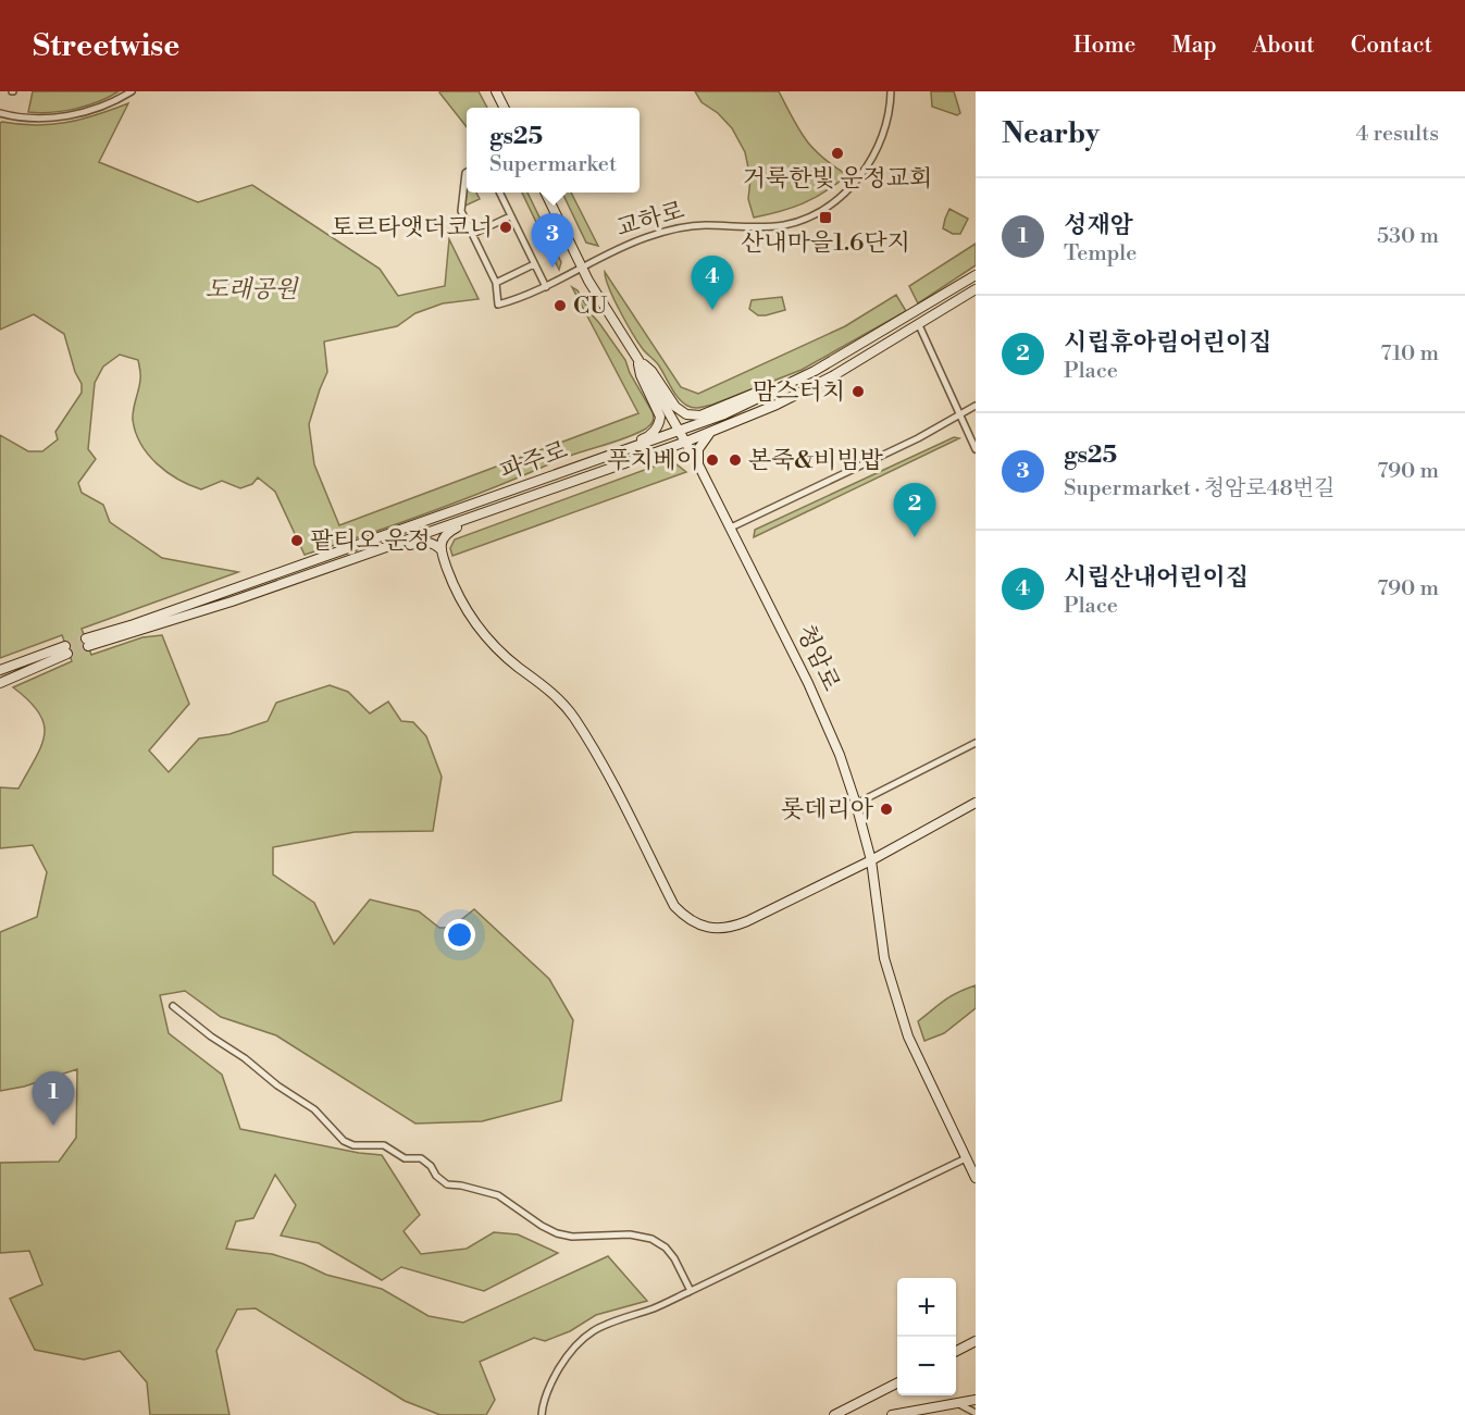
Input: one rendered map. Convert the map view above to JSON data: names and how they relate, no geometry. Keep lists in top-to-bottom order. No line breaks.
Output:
{"streets":{"main road":["파주로","청암로"],"street":["교하로"]},"crossings":[["교하로","청암로"],["파주로","청암로"]],"parks":["도래공원"],"places":{"other":["거룩한빛 운정교회","토르타앳더코너","CU","맘스터치","푸치베이","본죽&비빔밥","팥티오 운정","롯데리아"],"transit":["산내마을1.6단지"]},"page":{"header":"Streetwise","nav":["Home","Map","About","Contact"],"heading":["Nearby","4 results"],"popup":["gs25","Supermarket"],"list":[{"mark":"1","name":"성재암","note":"Temple","value":"530 m"},{"mark":"2","name":"시립휴아림어린이집","note":"Place","value":"710 m"},{"mark":"3","name":"gs25","note":"Supermarket · 청암로48번길","value":"790 m"},{"mark":"4","name":"시립산내어린이집","note":"Place","value":"790 m"}],"pins":["3","4","2","1"],"map_buttons":["+","−"]}}
